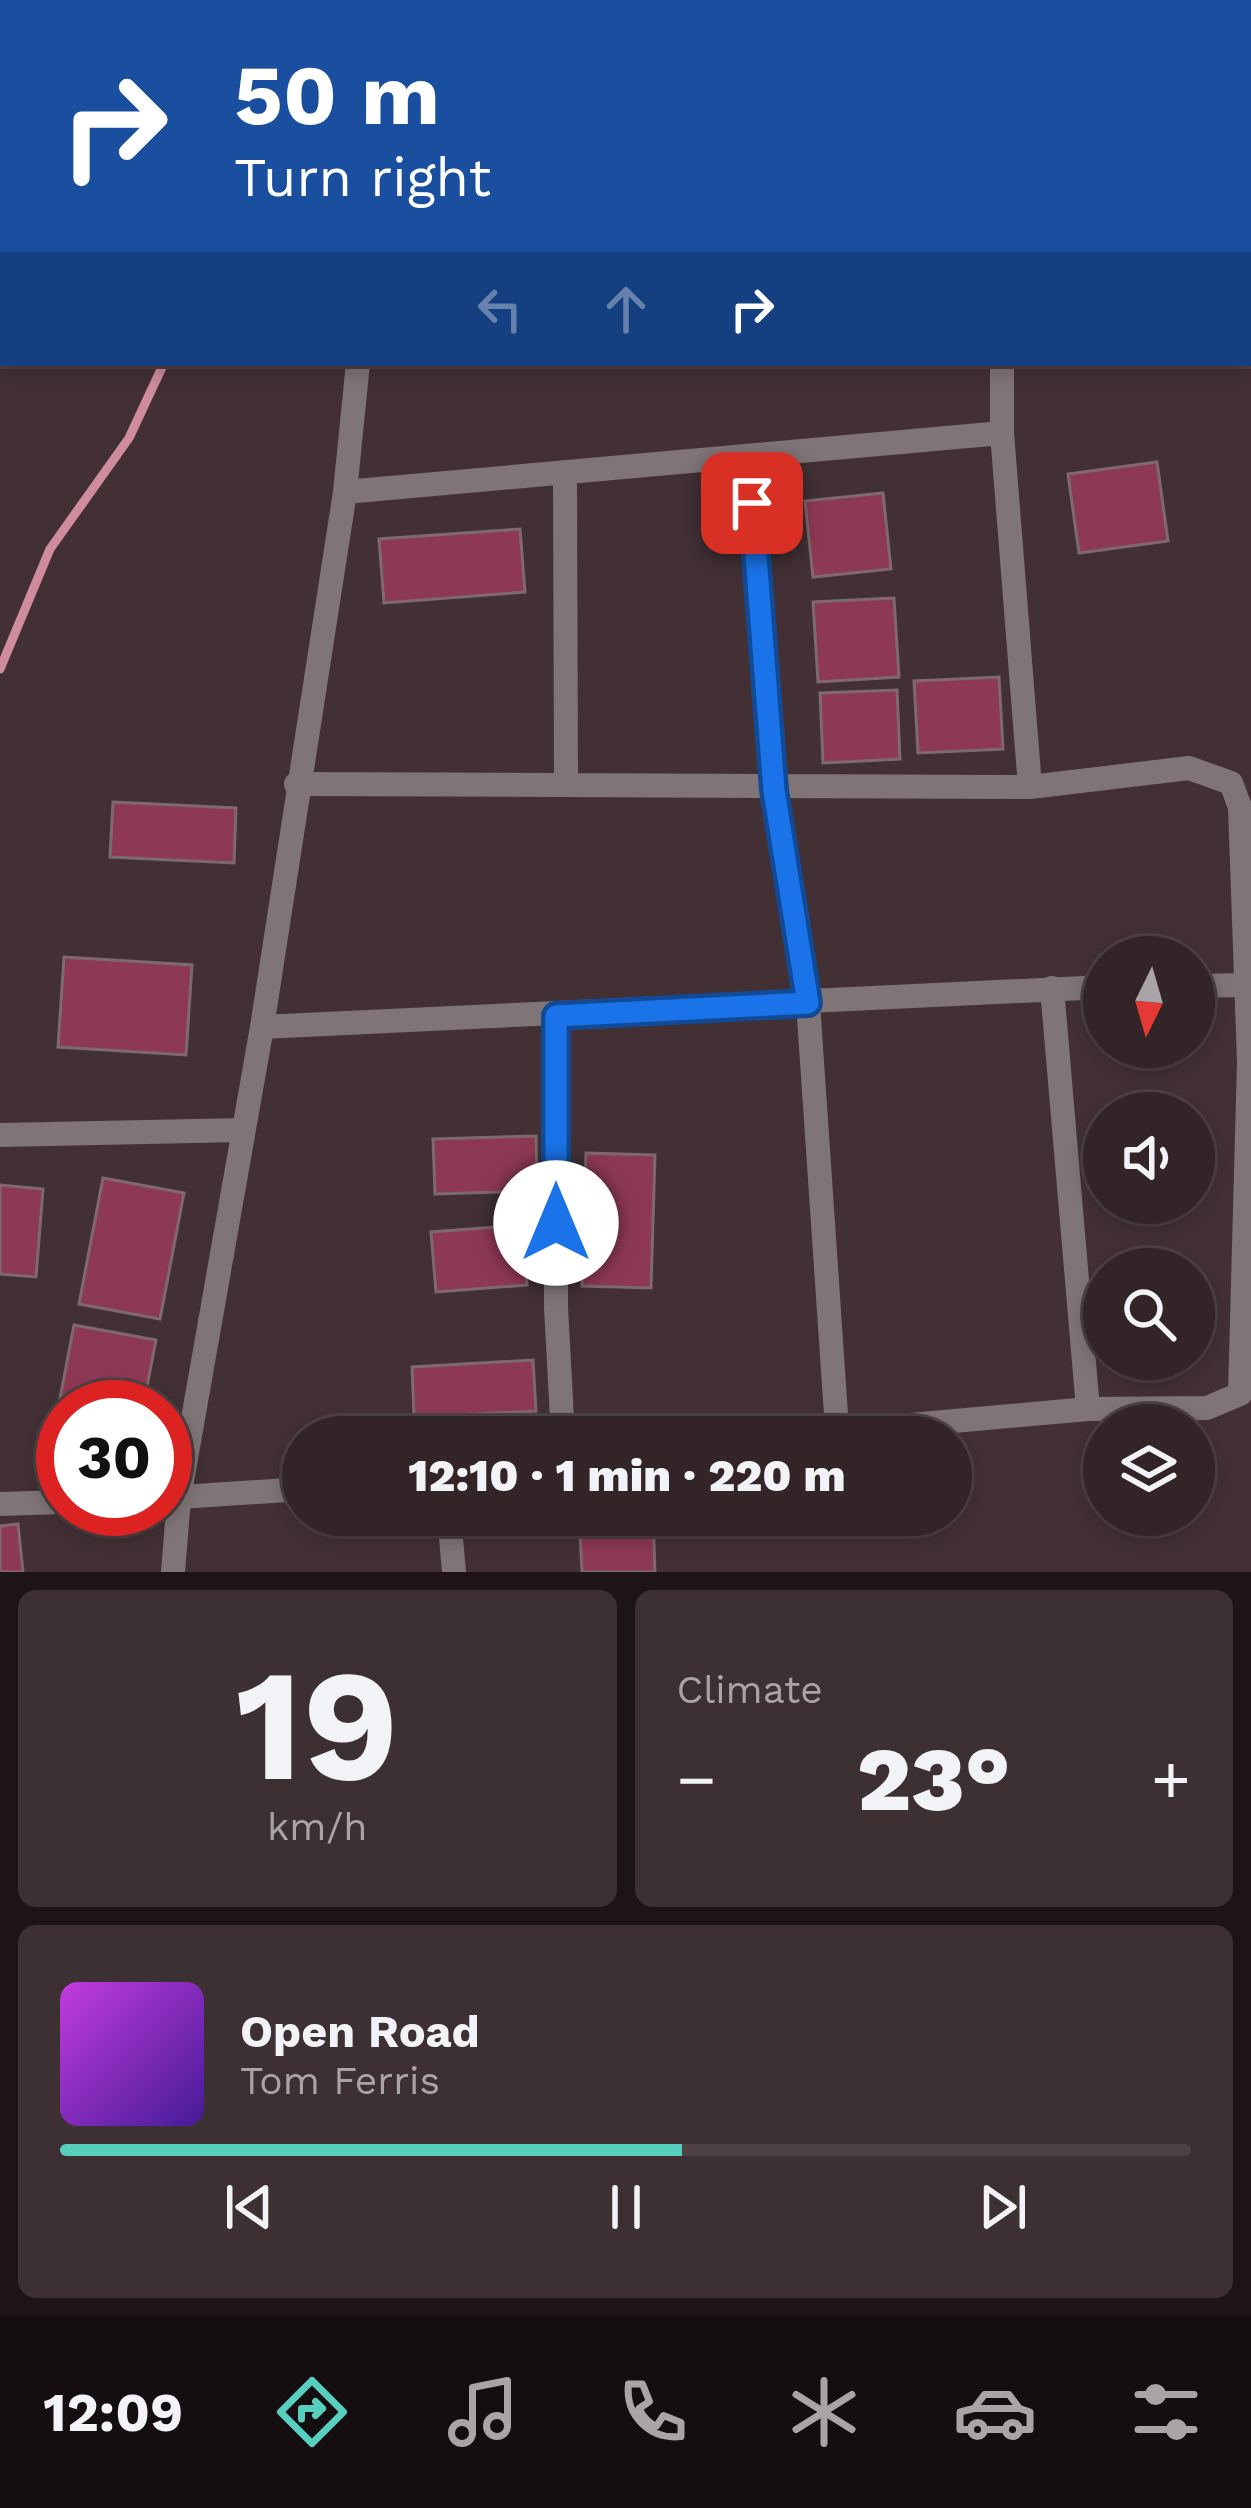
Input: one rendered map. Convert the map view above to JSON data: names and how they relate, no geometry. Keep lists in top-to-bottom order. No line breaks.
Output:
{"north":"bottom","page":{"turn":["50 m","Turn right"],"limit":"30","trip":"12:10 · 1 min · 220 m","tile":[["19","km/h"],"Climate"],"heat":["−","23°","+"],"song":["Open Road","Tom Ferris"],"tabs":"12:09"}}
